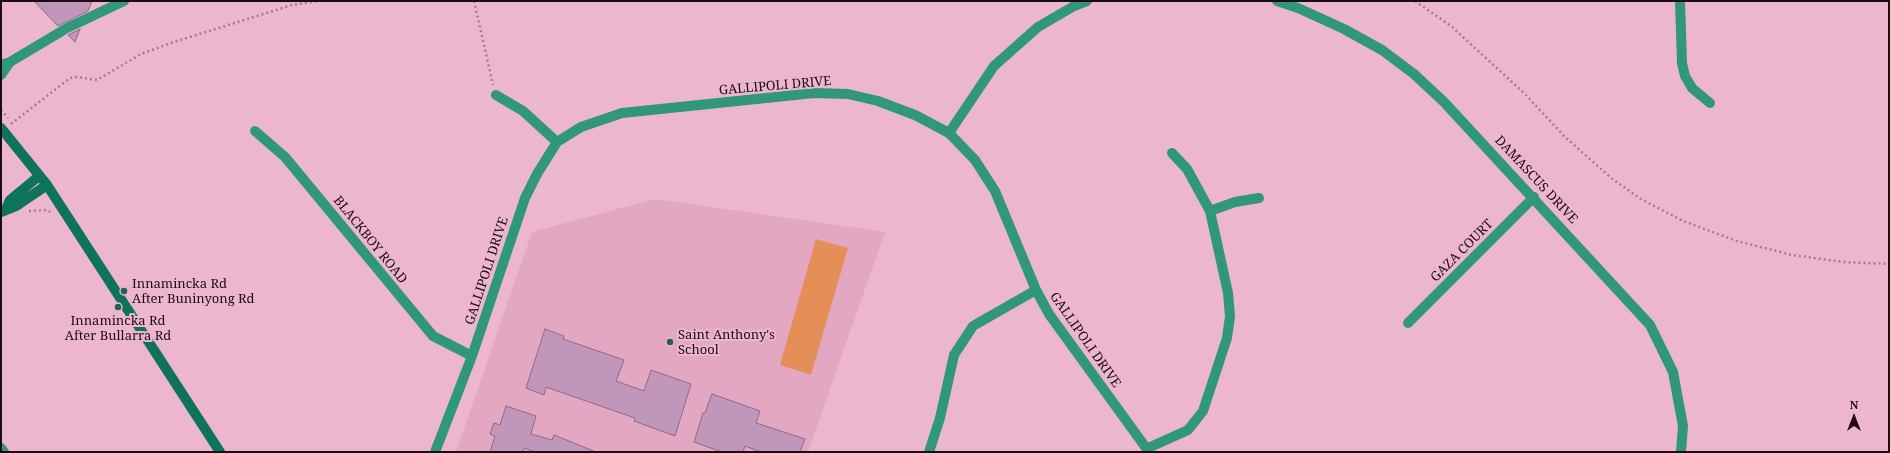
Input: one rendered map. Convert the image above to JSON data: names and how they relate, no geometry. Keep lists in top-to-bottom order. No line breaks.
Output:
{"streets":{"street":["GALLIPOLI DRIVE","DAMASCUS DRIVE","BLACKBOY ROAD","GAZA COURT"]},"crossings":[["GALLIPOLI DRIVE","BLACKBOY ROAD"],["DAMASCUS DRIVE","GAZA COURT"]],"places":["Innamincka Rd After Buninyong Rd","Innamincka Rd After Bullarra Rd","Saint Anthony's School"],"north":"top"}
